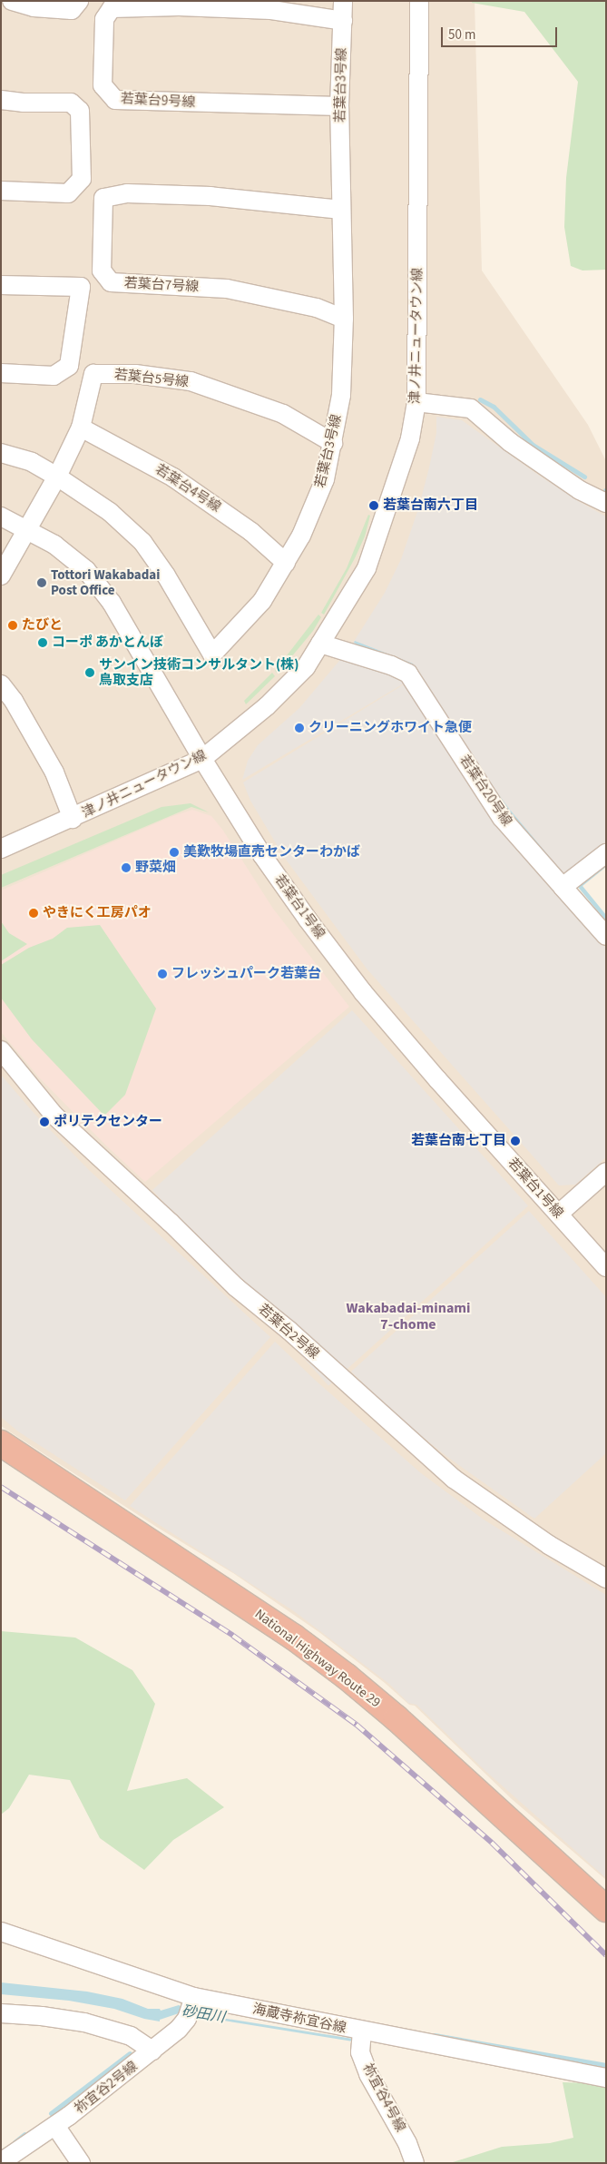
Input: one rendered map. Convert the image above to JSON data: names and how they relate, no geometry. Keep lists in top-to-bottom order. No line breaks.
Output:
{"streets":{"highway":["National Highway Route 29"],"street":["若葉台3号線","若葉台9号線","若葉台7号線","津ノ井ニュータウン線","若葉台5号線","若葉台4号線","若葉台20号線","若葉台1号線","若葉台2号線","海蔵寺祢宜谷線","祢宜谷2号線","祢宜谷4号線"]},"crossings":[["若葉台3号線","若葉台9号線"],["若葉台3号線","若葉台7号線"],["若葉台3号線","若葉台5号線"],["若葉台3号線","若葉台4号線"],["津ノ井ニュータウン線","若葉台20号線"],["津ノ井ニュータウン線","若葉台1号線"],["若葉台5号線","若葉台4号線"],["海蔵寺祢宜谷線","祢宜谷2号線"],["海蔵寺祢宜谷線","祢宜谷4号線"]],"districts":["Wakabadai-minami 7-chome"],"water":["砂田川"],"places":["若葉台南六丁目","Tottori Wakabadai Post Office","たびと","コーポ あかとんぼ","サンイン技術コンサルタント(株) 鳥取支店","クリーニングホワイト急便","美歎牧場直売センターわかば","野菜畑","やきにく工房パオ","フレッシュパーク若葉台","ポリテクセンター","若葉台南七丁目"],"scale_bar":"50 m"}
